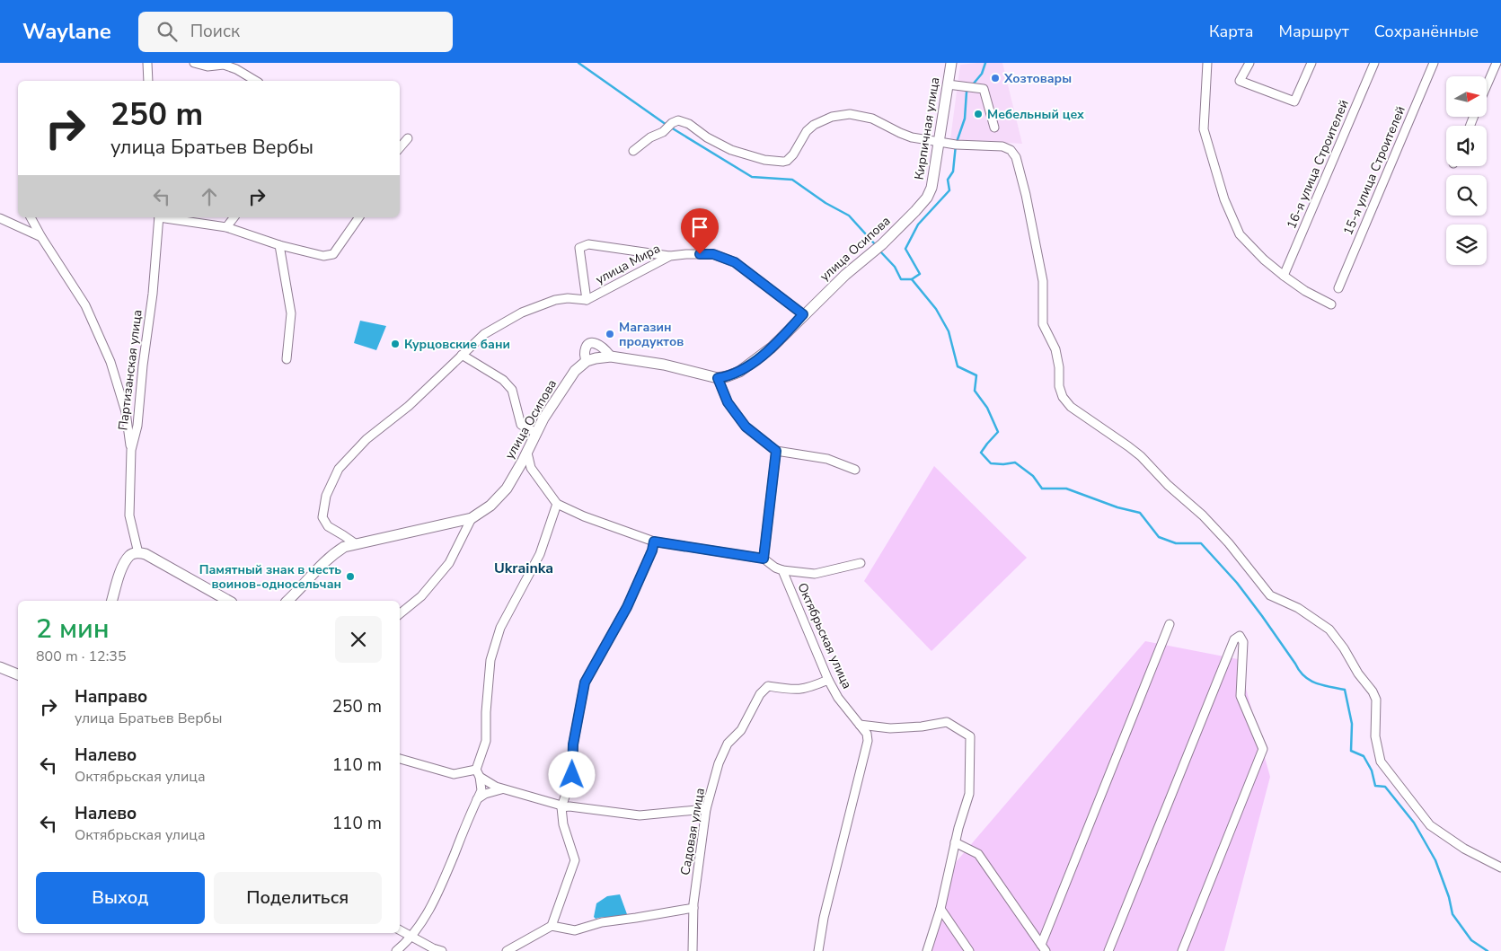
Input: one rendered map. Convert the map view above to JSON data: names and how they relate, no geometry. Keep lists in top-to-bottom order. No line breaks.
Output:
{"streets":{"main road":["Кирпичная улица","улица Осипова"],"street":["16-я улица Строителей","15-я улица Строителей","улица Мира","Партизанская улица","Октябрьская улица","Садовая улица"]},"crossings":[["Кирпичная улица","улица Осипова"],["улица Осипова","улица Мира"],["Октябрьская улица","Садовая улица"]],"districts":["Ukrainka"],"places":["Хозтовары","Мебельный цех","Магазин продуктов","Курцовские бани","Памятный знак в честь воинов-односельчан"],"north":"right","page":{"header":"Waylane","search":"Поиск","nav":["Карта","Маршрут","Сохранённые"],"turn":["250 m","улица Братьев Вербы"],"heading":["2 мин","800 m · 12:35"],"list":[{"name":"Направо","note":"улица Братьев Вербы","value":"250 m"},{"name":"Налево","note":"Октябрьская улица","value":"110 m"},{"name":"Налево","note":"Октябрьская улица","value":"110 m"}],"buttons":["Выход","Поделиться"]}}
